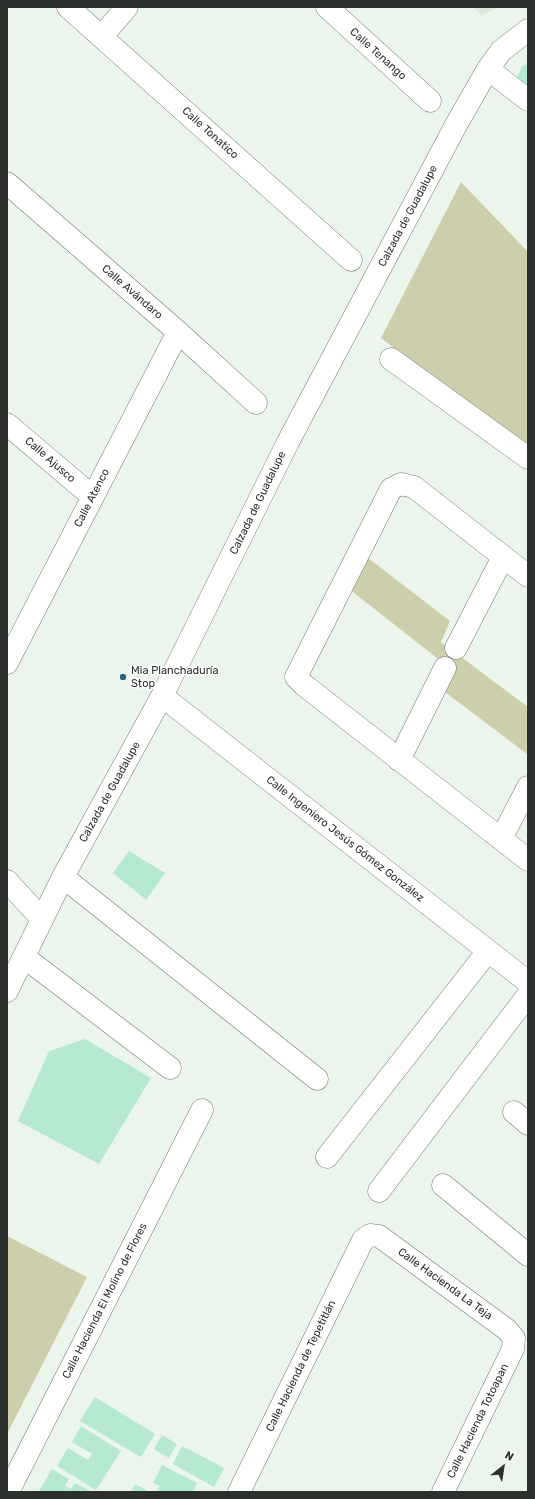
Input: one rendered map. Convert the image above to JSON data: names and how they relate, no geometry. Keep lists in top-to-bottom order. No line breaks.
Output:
{"streets":{"street":["Calle Tenango","Calle Tonatico","Calzada de Guadalupe","Calle Avándaro","Calle Ajusco","Calle Atenco","Calle Ingeniero Jesús Gómez González","Calle Hacienda La Teja","Calle Hacienda El Molino de Flores","Calle Hacienda de Tepetitlán","Calle Hacienda Totoapan"]},"crossings":[["Calzada de Guadalupe","Calle Ingeniero Jesús Gómez González"],["Calle Avándaro","Calle Atenco"],["Calle Ajusco","Calle Atenco"],["Calle Hacienda La Teja","Calle Hacienda de Tepetitlán"],["Calle Hacienda La Teja","Calle Hacienda Totoapan"]],"places":["Mia Planchaduría Stop"],"north":"top right"}
